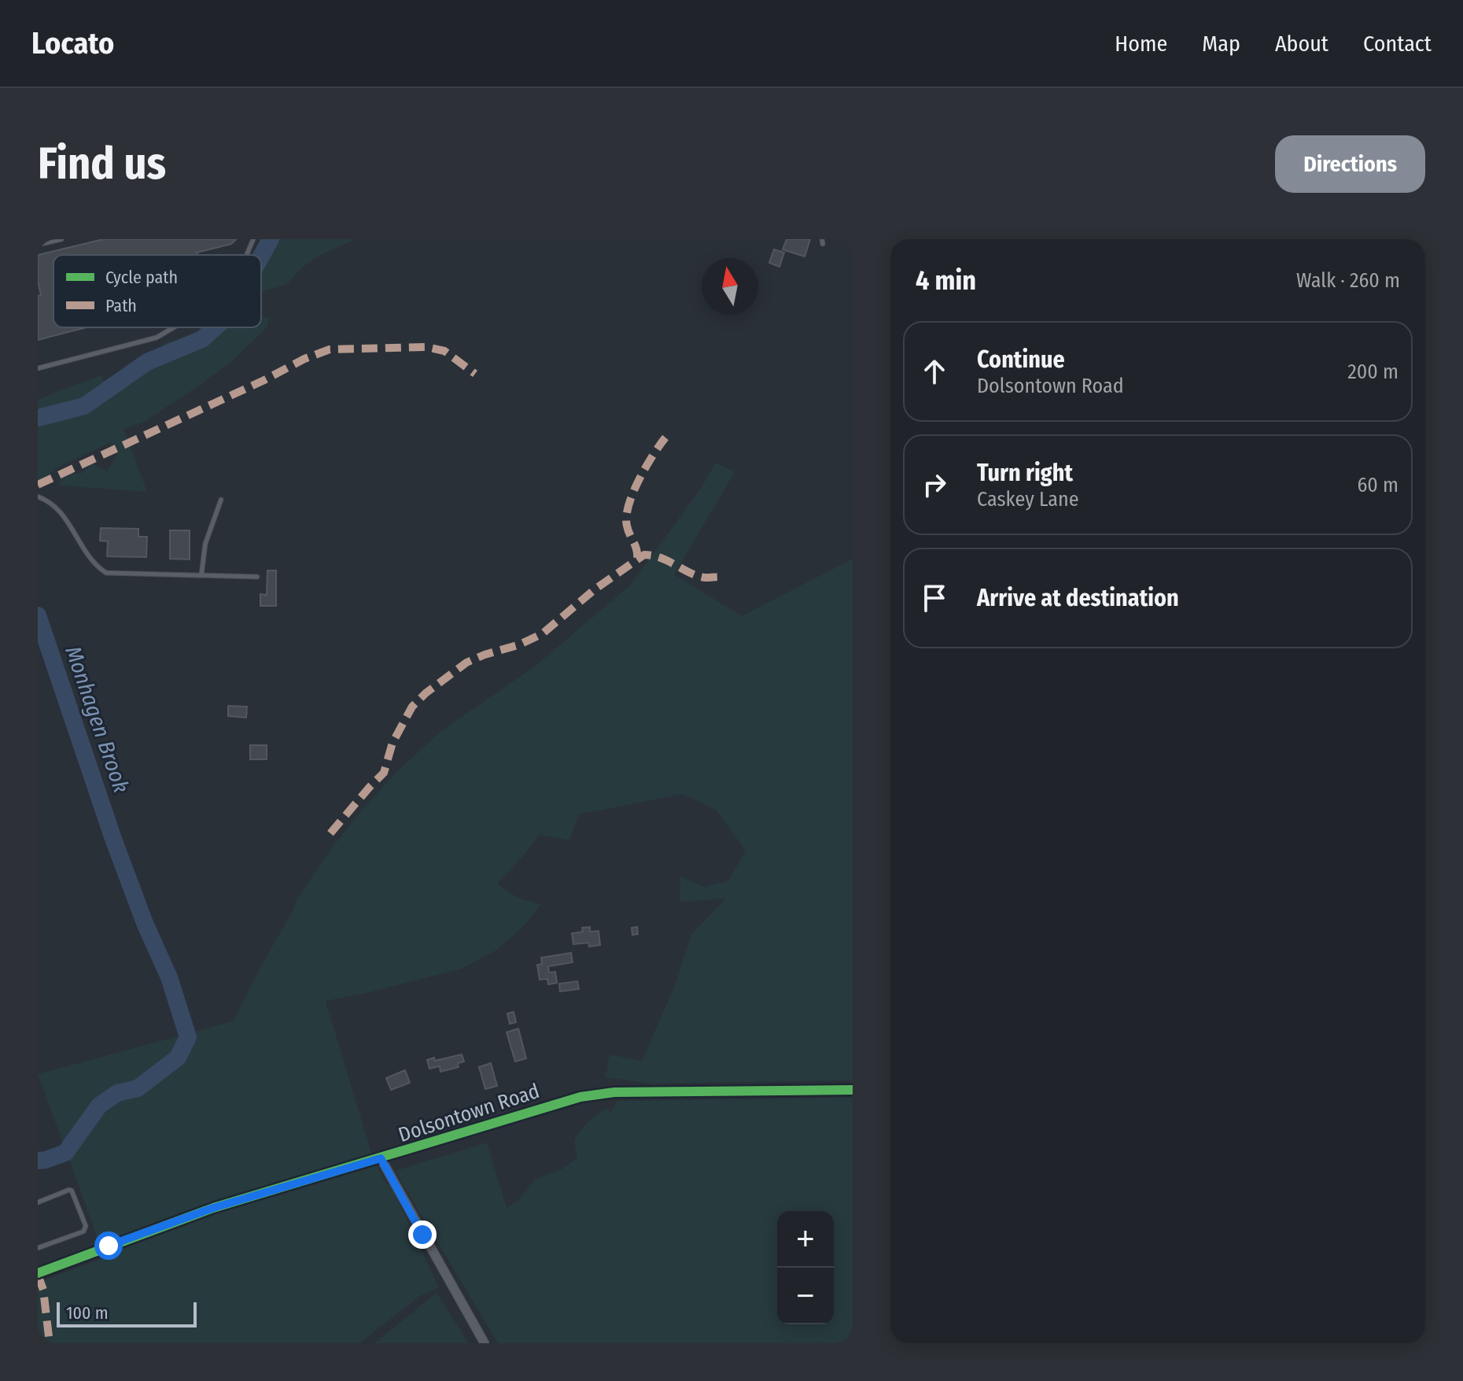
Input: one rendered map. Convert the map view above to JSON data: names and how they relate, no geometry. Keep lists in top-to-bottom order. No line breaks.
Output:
{"streets":{"street":["Dolsontown Road"]},"water":["Monhagen Brook"],"legend":["Cycle path","Path"],"scale_bar":"100 m","north":"top","page":{"header":"Locato","nav":["Home","Map","About","Contact"],"buttons":"Directions","title":"Find us","heading":["4 min","Walk · 260 m"],"list":[["Continue","Dolsontown Road","200 m"],["Turn right","Caskey Lane","60 m"],"Arrive at destination"],"map_buttons":["+","−"],"scale":"100 m"}}
